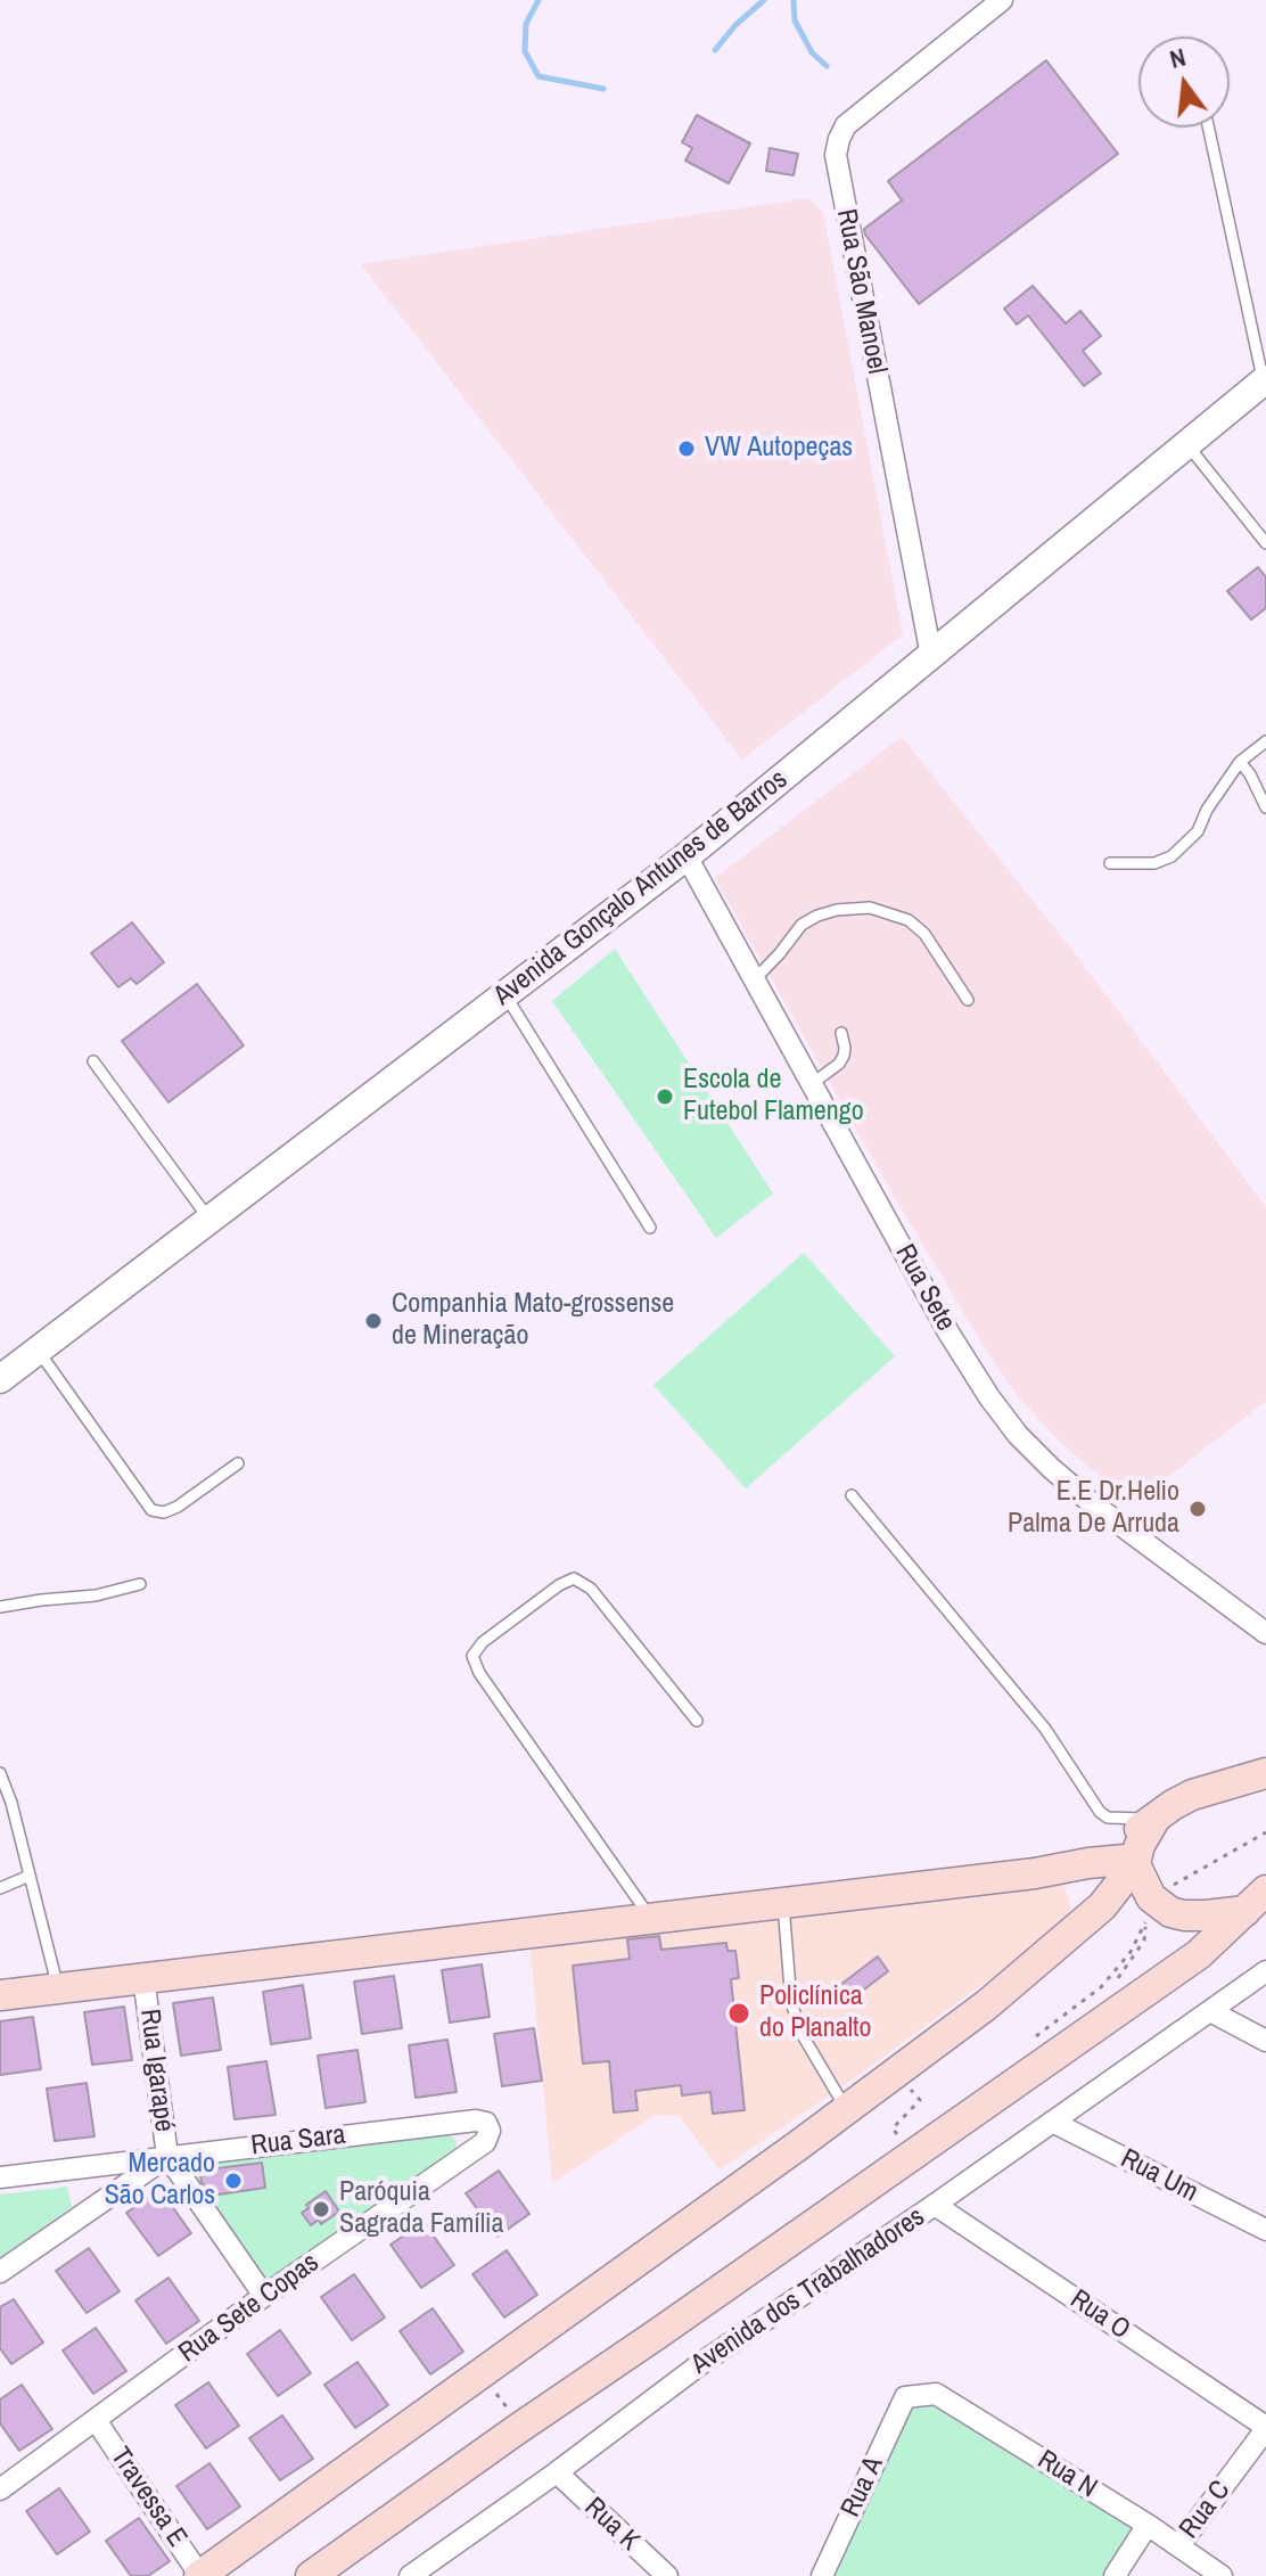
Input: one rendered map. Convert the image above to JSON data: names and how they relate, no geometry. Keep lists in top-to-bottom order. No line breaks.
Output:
{"streets":{"street":["Rua São Manoel","Avenida Gonçalo Antunes de Barros","Rua Sete","Rua Igarapé","Rua Sara","Rua Um","Avenida dos Trabalhadores","Rua Sete Copas","Rua O","Rua N","Rua A","Travessa E","Rua C","Rua K"]},"crossings":[["Rua São Manoel","Avenida Gonçalo Antunes de Barros"],["Avenida Gonçalo Antunes de Barros","Rua Sete"],["Rua Igarapé","Rua Sara"],["Rua Igarapé","Rua Sete Copas"],["Rua Sara","Rua Sete Copas"],["Rua Um","Avenida dos Trabalhadores"],["Avenida dos Trabalhadores","Rua O"],["Avenida dos Trabalhadores","Rua K"],["Rua Sete Copas","Travessa E"],["Rua O","Rua C"],["Rua N","Rua A"],["Rua N","Rua C"]],"places":["VW Autopeças","Escola de Futebol Flamengo","Companhia Mato-grossense de Mineração","E.E Dr.Helio Palma De Arruda","Policlínica do Planalto","Mercado São Carlos","Paróquia Sagrada Família"],"north":"top"}
